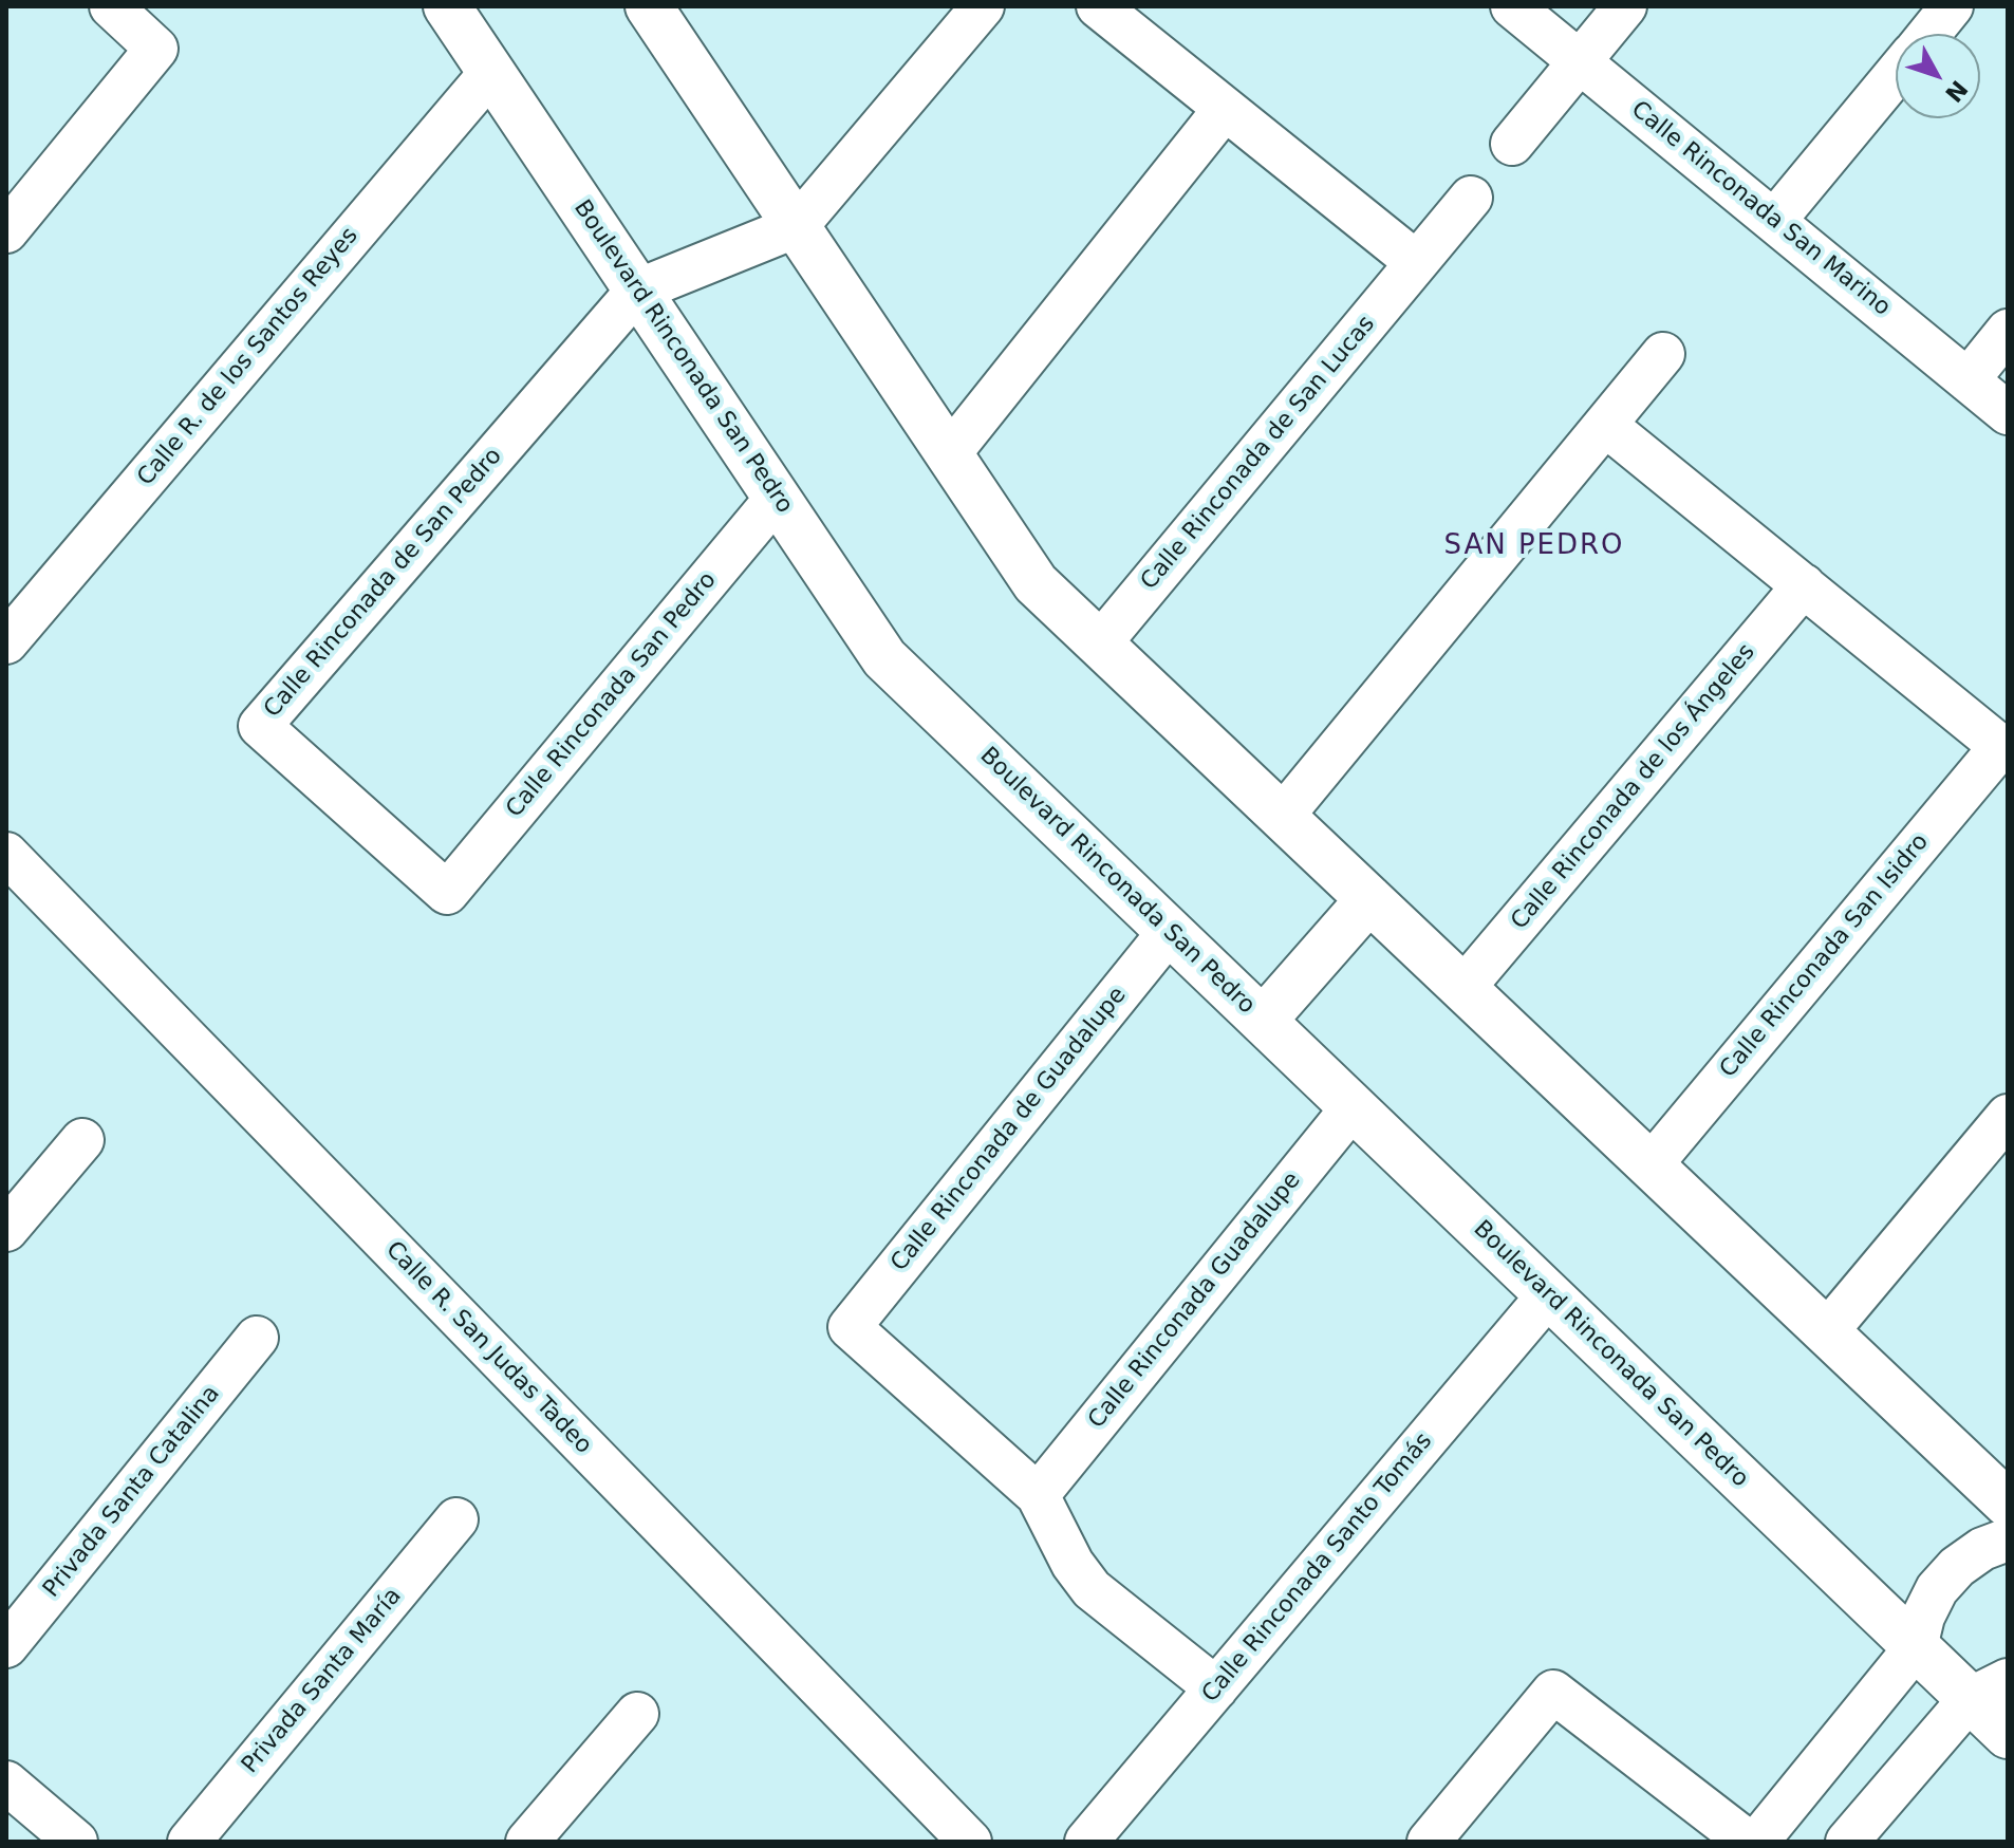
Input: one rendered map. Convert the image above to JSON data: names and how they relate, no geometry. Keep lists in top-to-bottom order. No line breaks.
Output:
{"streets":{"street":["Calle Rinconada San Marino","Calle R. de los Santos Reyes","Boulevard Rinconada San Pedro","Calle Rinconada de San Lucas","Calle Rinconada de San Pedro","Calle Rinconada San Pedro","Calle Rinconada de los Ángeles","Calle Rinconada San Isidro","Calle Rinconada de Guadalupe","Calle Rinconada Guadalupe","Calle R. San Judas Tadeo","Privada Santa Catalina","Calle Rinconada Santo Tomás","Privada Santa María"]},"crossings":[["Calle R. de los Santos Reyes","Boulevard Rinconada San Pedro"],["Boulevard Rinconada San Pedro","Calle Rinconada de San Pedro"],["Boulevard Rinconada San Pedro","Calle Rinconada San Pedro"],["Boulevard Rinconada San Pedro","Calle Rinconada de Guadalupe"],["Boulevard Rinconada San Pedro","Calle Rinconada Guadalupe"],["Boulevard Rinconada San Pedro","Calle Rinconada Santo Tomás"],["Calle Rinconada de San Pedro","Calle Rinconada San Pedro"],["Calle Rinconada de los Ángeles","Calle Rinconada San Isidro"],["Calle Rinconada de Guadalupe","Calle Rinconada Guadalupe"]],"districts":["SAN PEDRO"],"north":"bottom right"}
